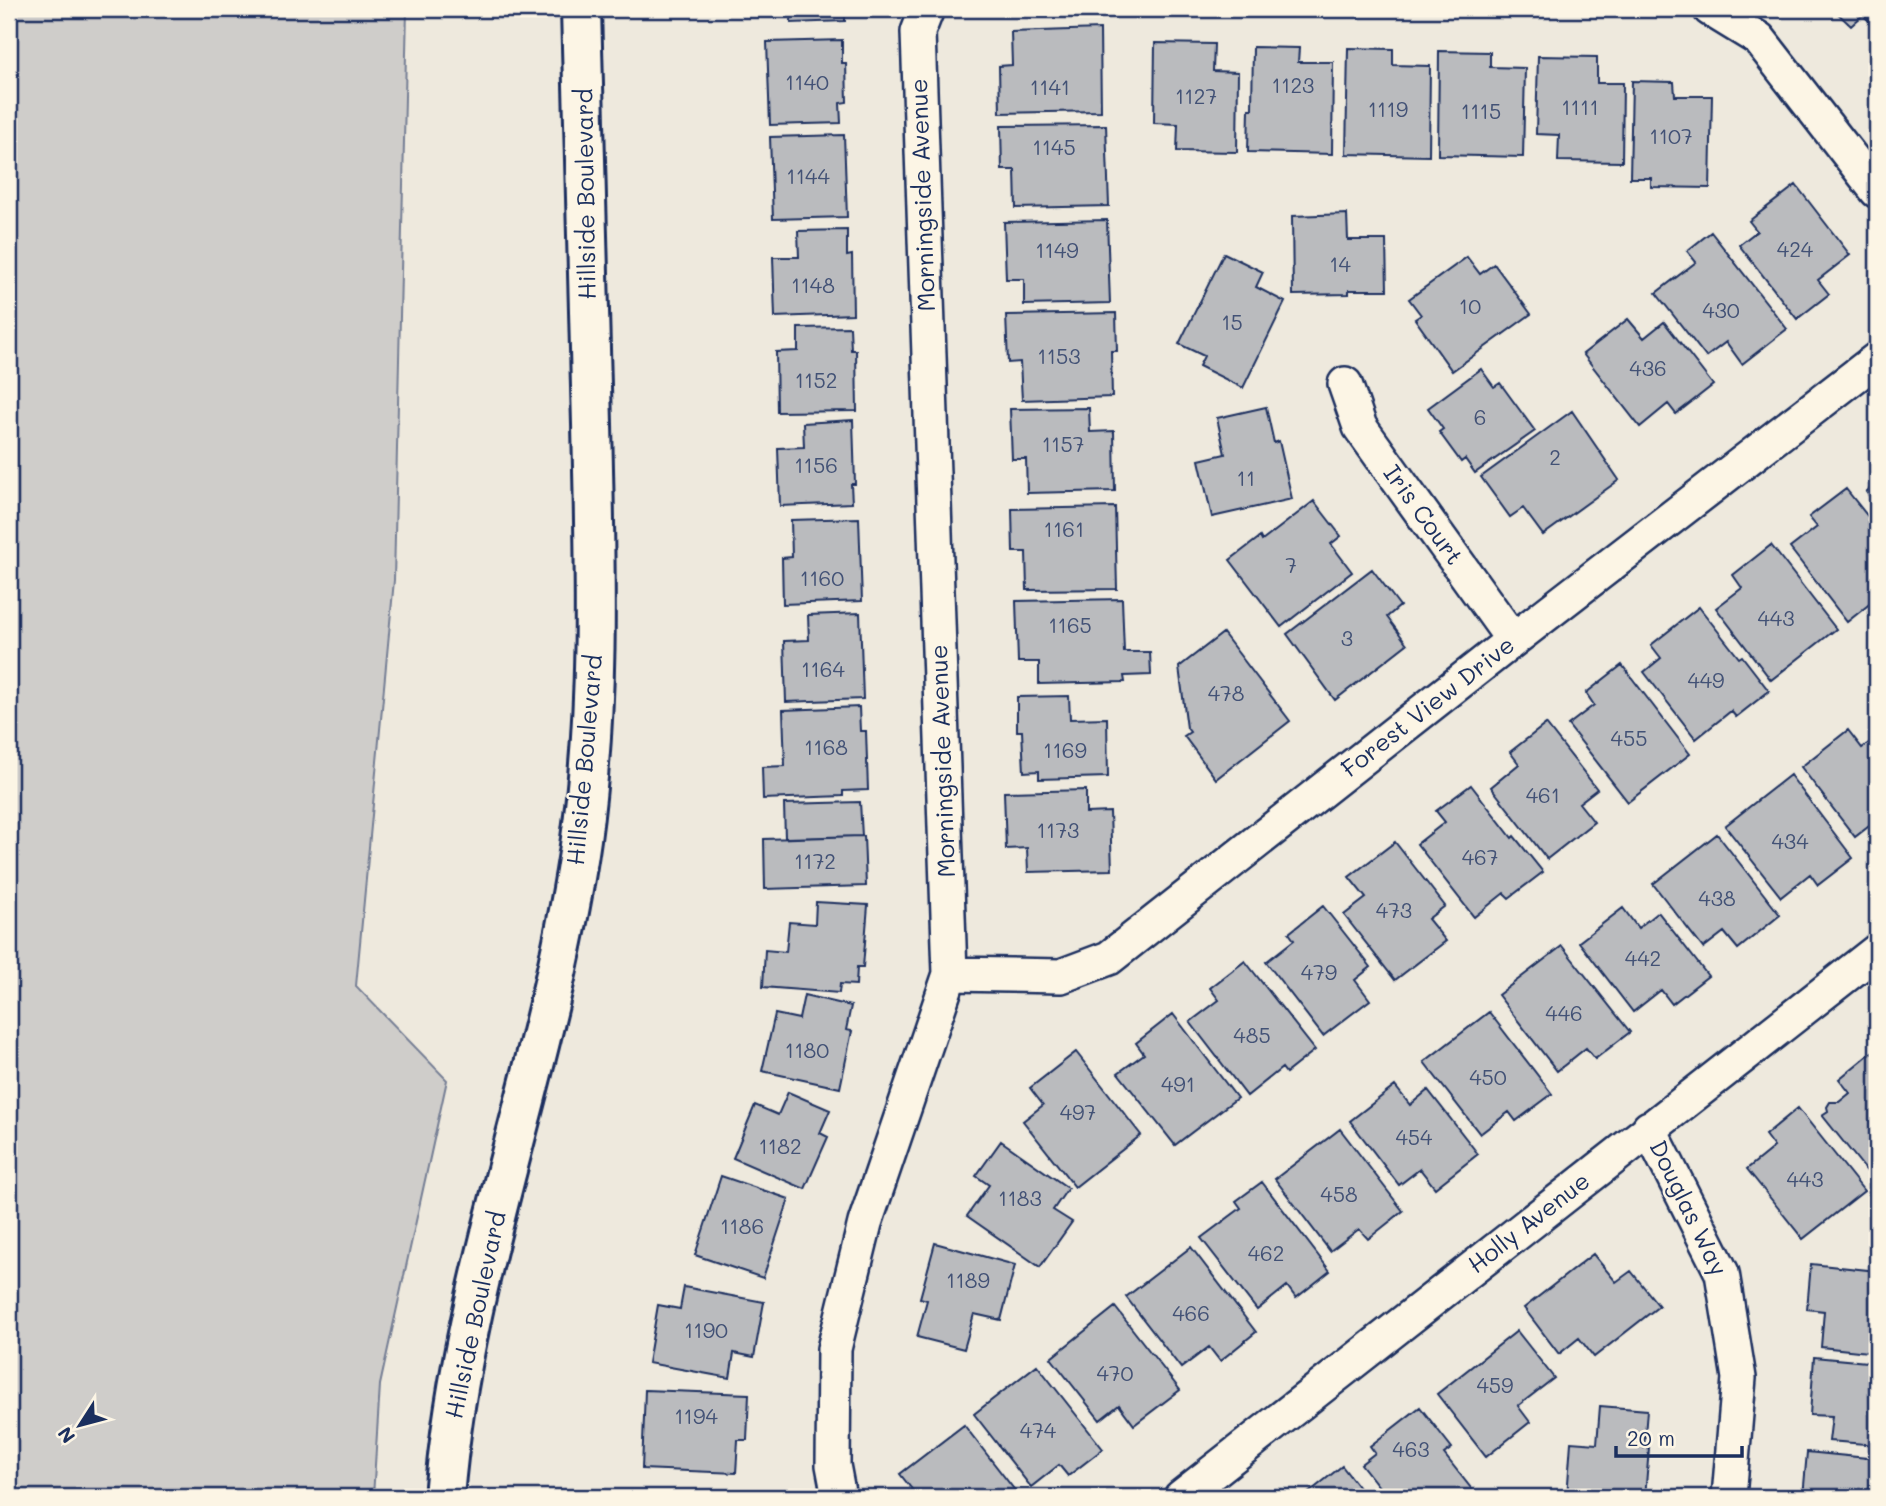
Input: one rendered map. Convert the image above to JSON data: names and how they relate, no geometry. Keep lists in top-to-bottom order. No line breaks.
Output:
{"streets":{"main road":["Hillside Boulevard"],"street":["Morningside Avenue","Iris Court","Forest View Drive","Douglas Way","Holly Avenue"]},"crossings":[["Morningside Avenue","Forest View Drive"],["Iris Court","Forest View Drive"],["Douglas Way","Holly Avenue"]],"house_numbers":["1140","1123","1141","1127","1111","1119","1115","1107","1145","1144","424","1149","14","1148","10","430","15","1153","436","1152","6","1157","2","1156","11","1161","7","1160","443","1165","3","1164","449","478","455","1168","1169","461","1173","434","467","1172","438","473","442","479","446","485","1180","450","491","497","454","1182","443","458","1183","1186","462","1189","466","1190","470","459","1194","474","463"],"scale_bar":"20 m","north":"bottom left"}
